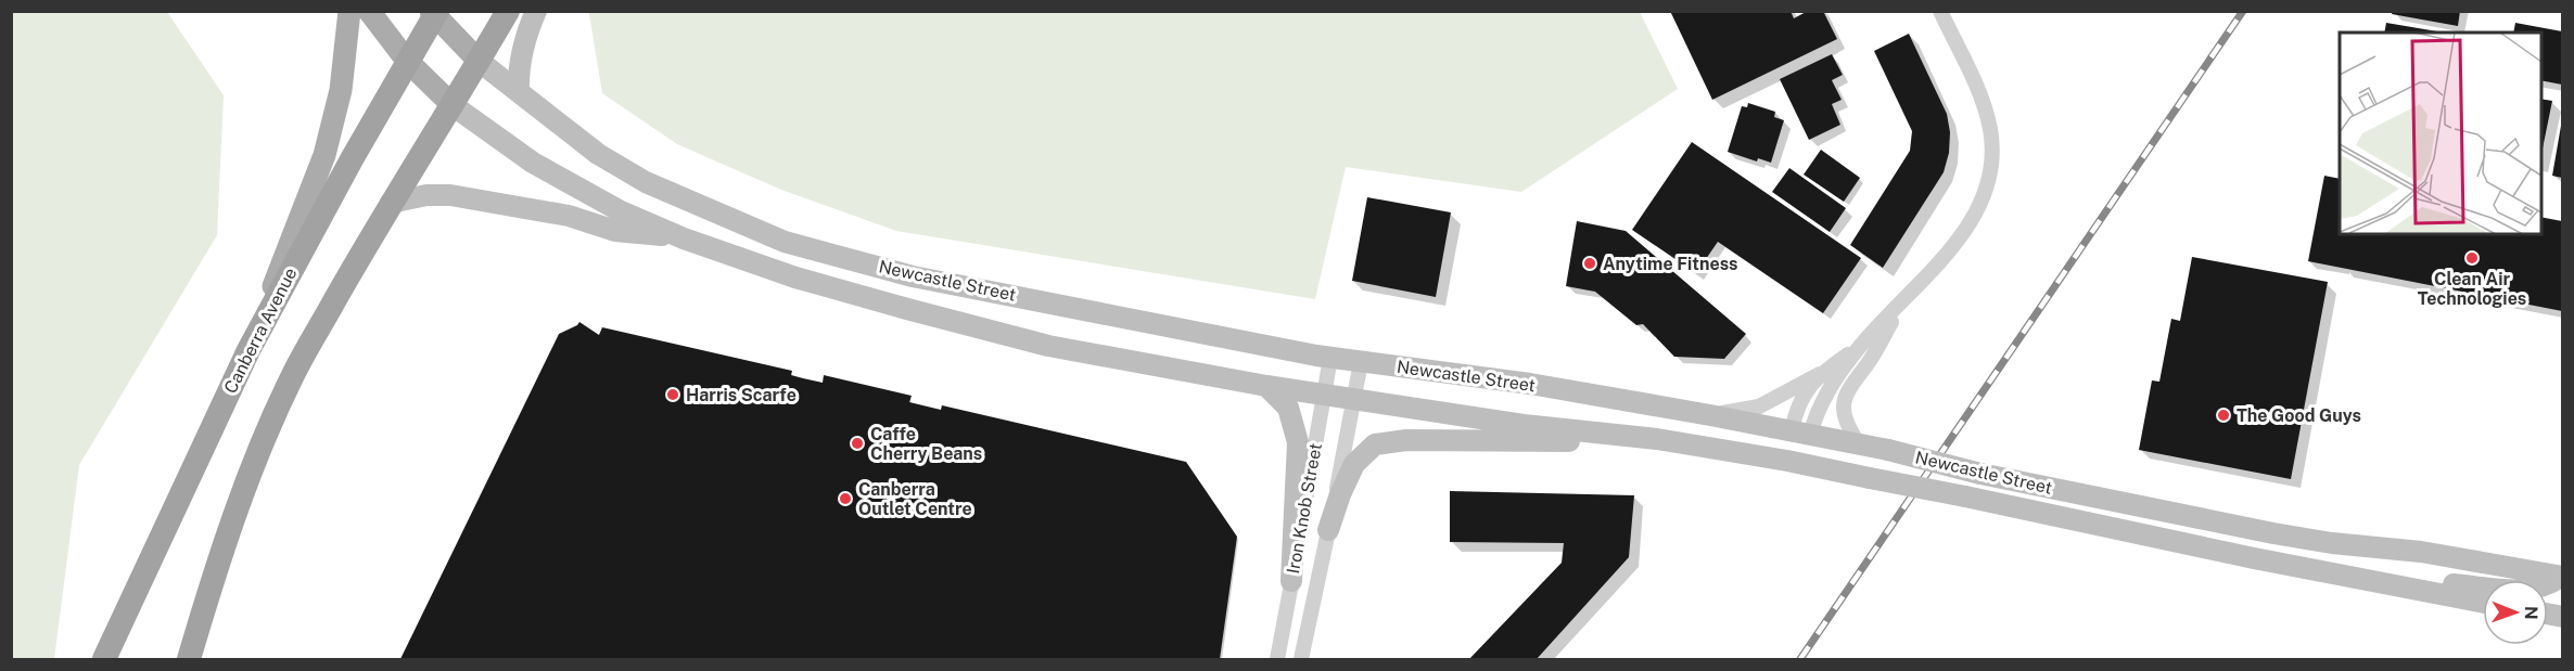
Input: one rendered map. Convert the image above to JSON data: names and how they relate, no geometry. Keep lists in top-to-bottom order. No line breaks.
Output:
{"streets":{"highway":["Canberra Avenue"],"main road":["Newcastle Street"],"street":["Iron Knob Street"]},"crossings":[["Newcastle Street","Canberra Avenue"],["Newcastle Street","Iron Knob Street"]],"places":["Clean Air Technologies","Anytime Fitness","Harris Scarfe","The Good Guys","Caffe Cherry Beans","Canberra Outlet Centre"],"north":"right"}
